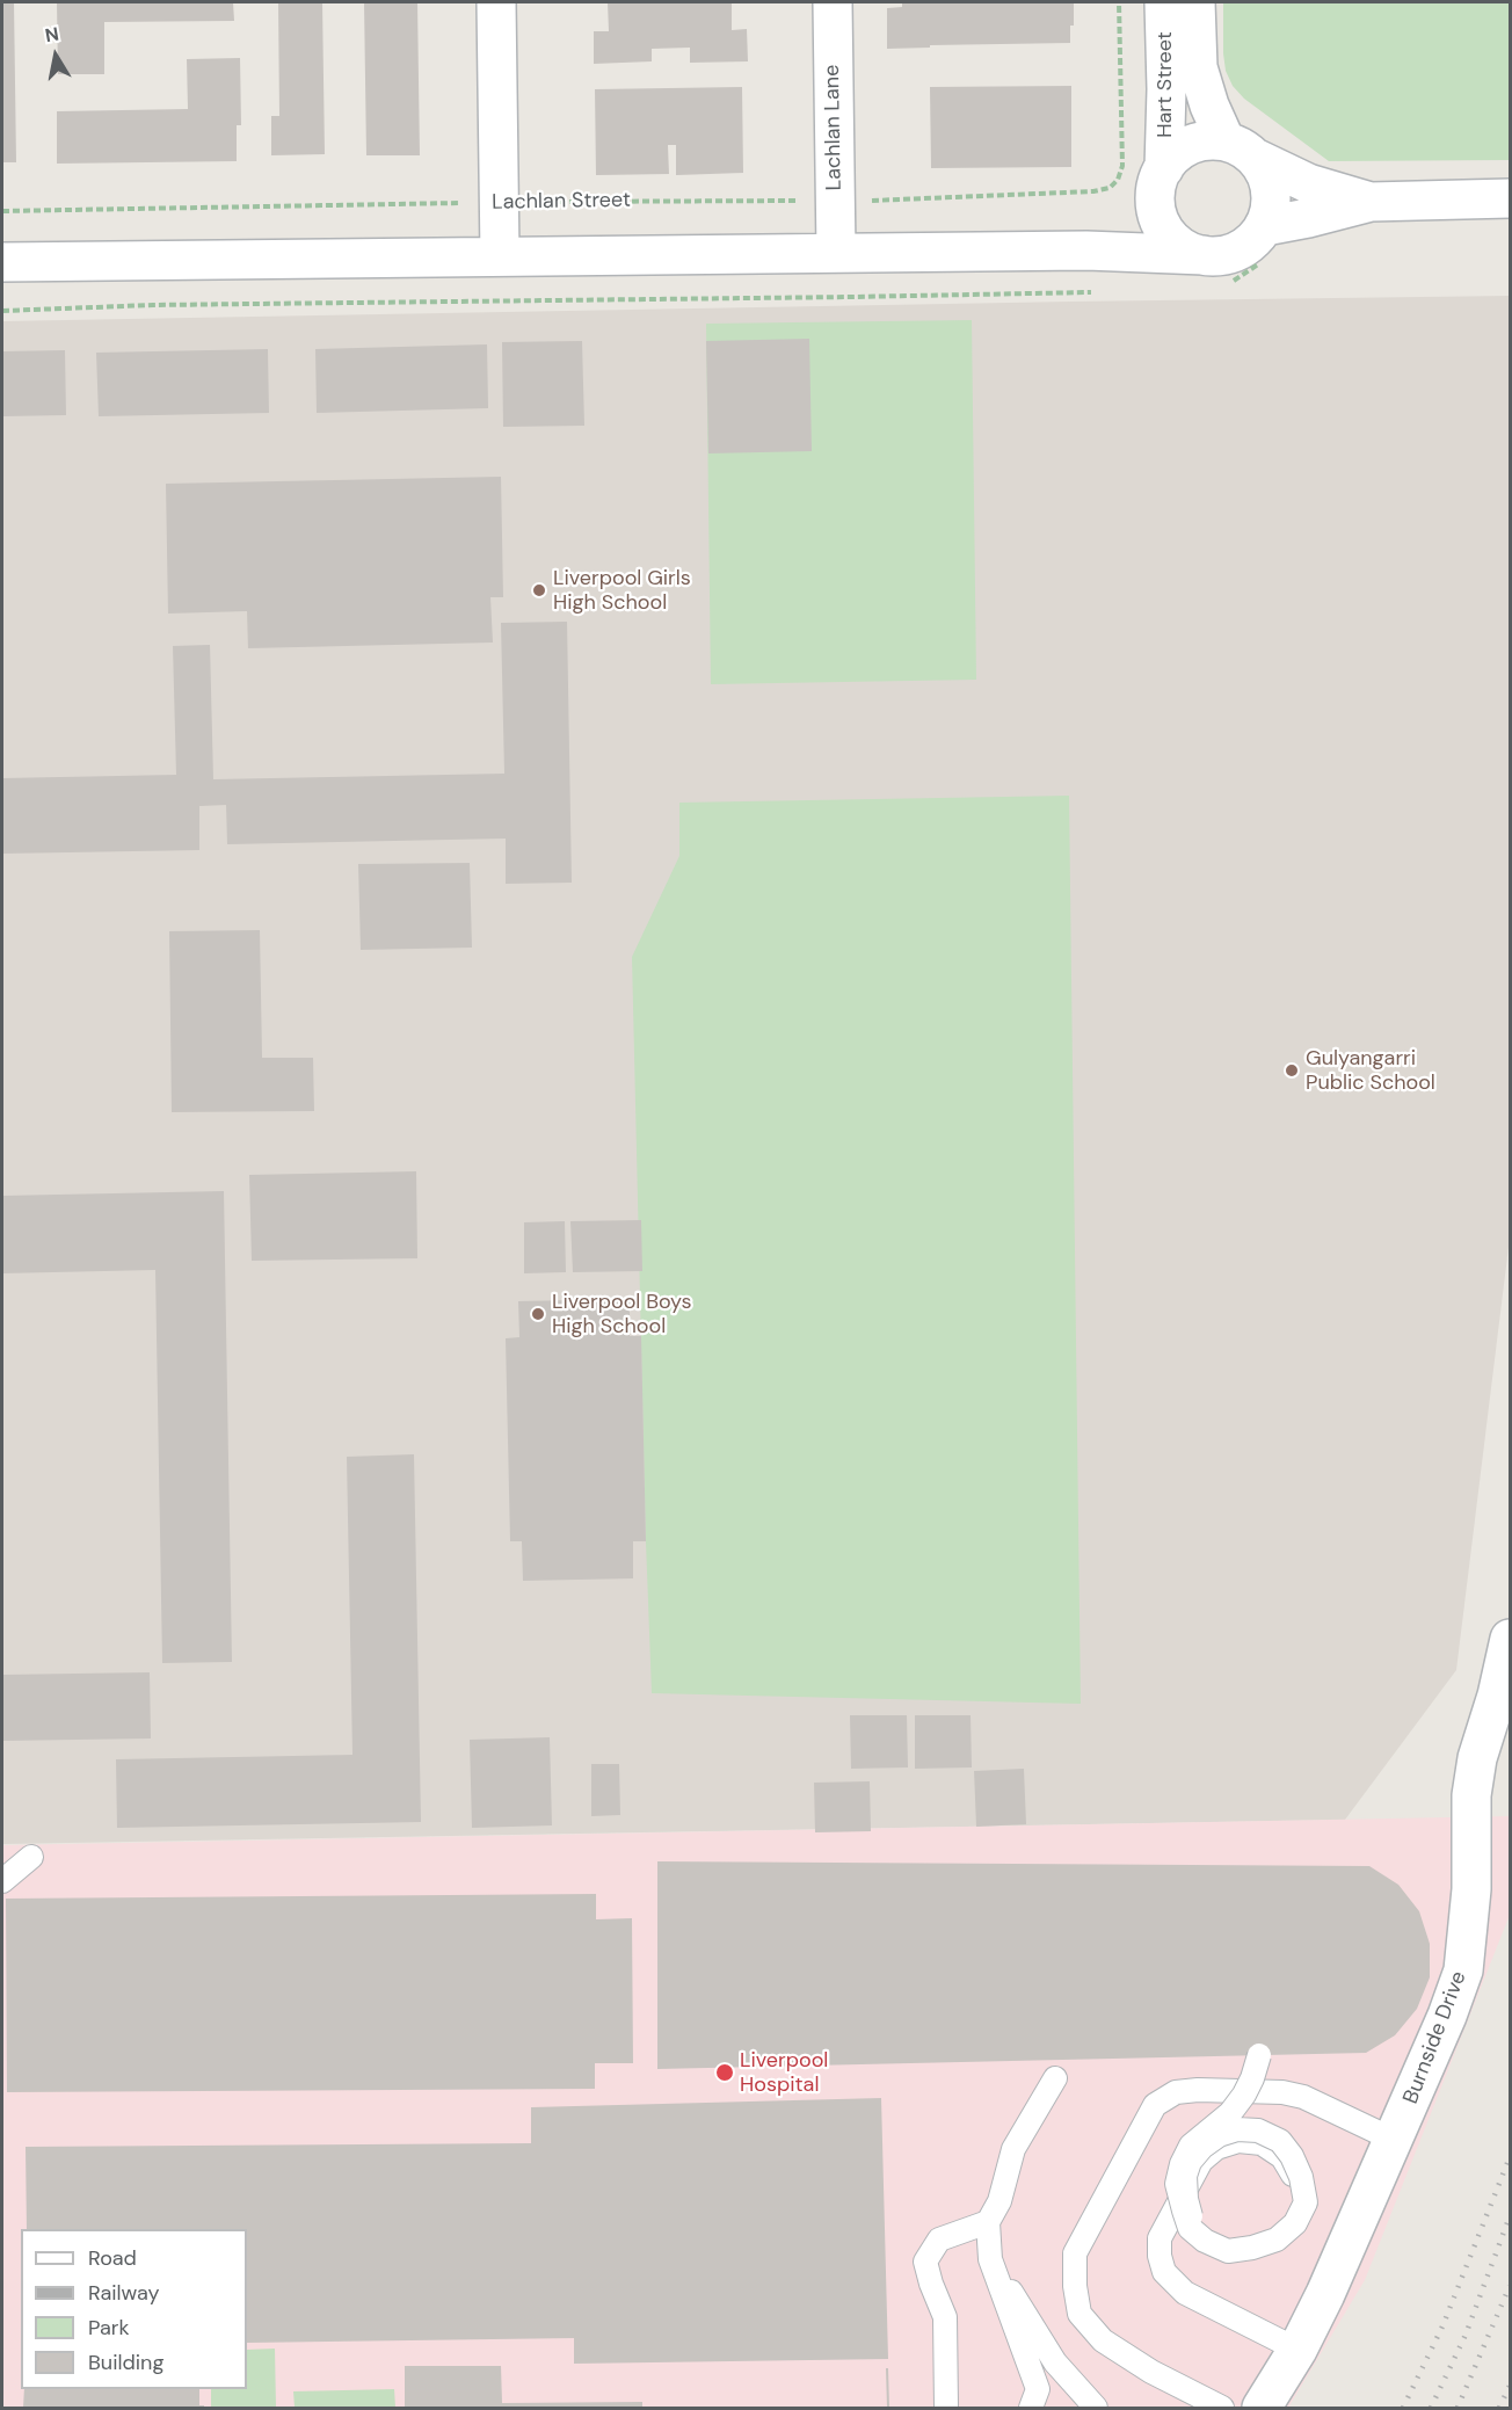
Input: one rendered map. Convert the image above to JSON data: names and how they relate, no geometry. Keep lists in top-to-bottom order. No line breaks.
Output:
{"streets":{"street":["Hart Street","Lachlan Lane","Burnside Drive"],"path":["Lachlan Street"]},"crossings":[["Lachlan Lane","Lachlan Street"]],"places":["Liverpool Girls High School","Gulyangarri Public School","Liverpool Boys High School","Liverpool Hospital"],"legend":["Road","Railway","Park","Building"],"north":"top"}
